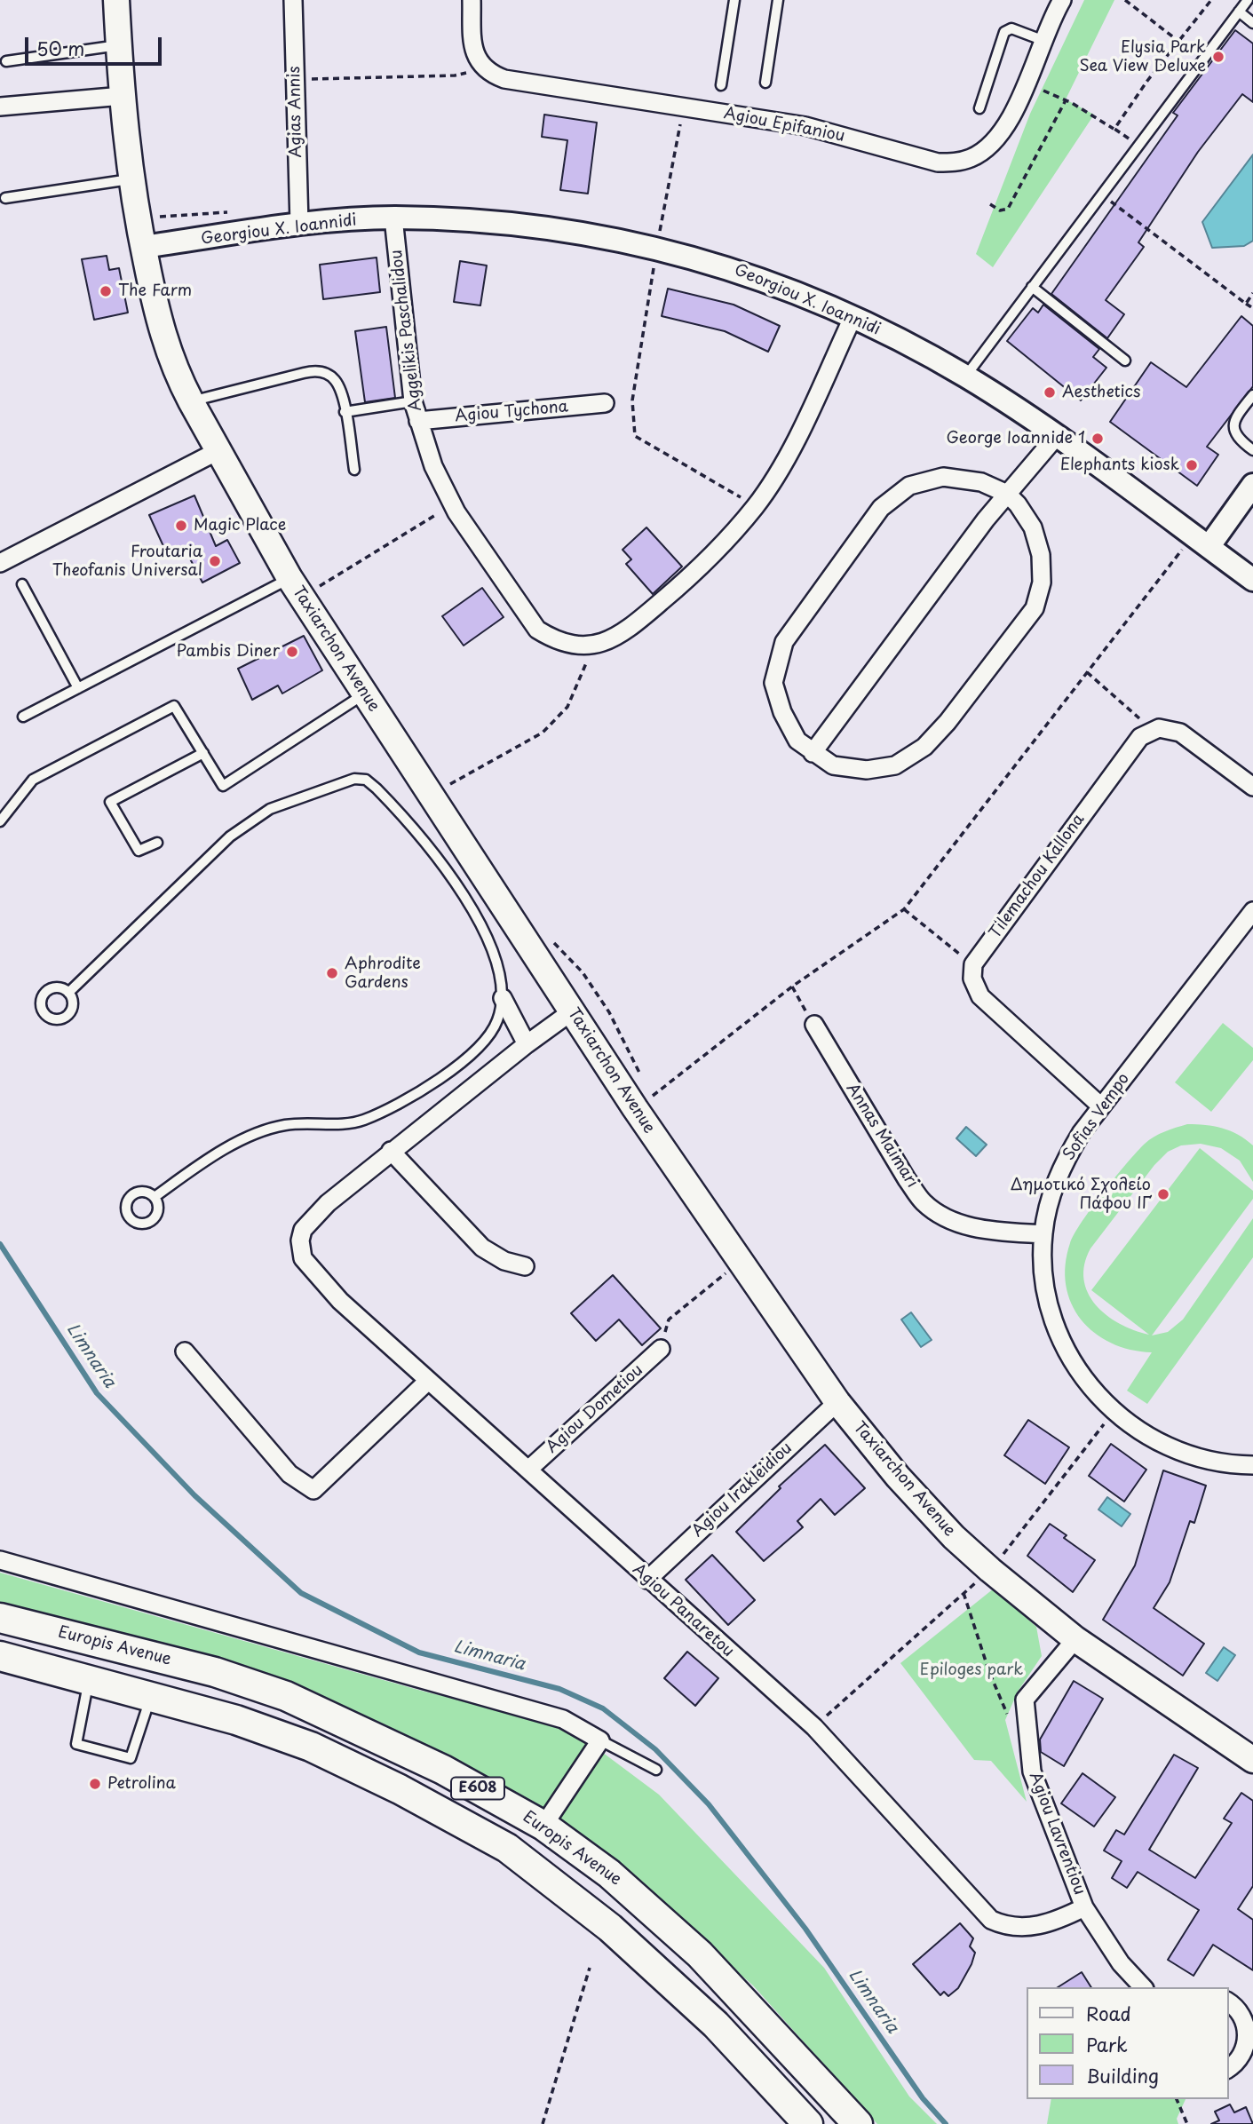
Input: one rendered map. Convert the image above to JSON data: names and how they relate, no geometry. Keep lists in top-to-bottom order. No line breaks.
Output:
{"streets":{"highway":["Europis Avenue","E608"],"main road":["Taxiarchon Avenue"],"street":["Agias Annis","Agiou Epifaniou","Georgiou X. Ioannidi","Aggelikis Paschalidou","Agiou Tychona","Tilemachou Kallona","Sofias Vempo","Annas Maimari","Agiou Dometiou","Agiou Irakleidiou","Agiou Panaretou","Agiou Lavrentiou"]},"crossings":[["Agias Annis","Georgiou X. Ioannidi"],["Georgiou X. Ioannidi","Aggelikis Paschalidou"],["Georgiou X. Ioannidi","Taxiarchon Avenue"],["Aggelikis Paschalidou","Agiou Tychona"],["Taxiarchon Avenue","Agiou Irakleidiou"],["Taxiarchon Avenue","Agiou Lavrentiou"],["Sofias Vempo","Annas Maimari"],["Agiou Dometiou","Agiou Panaretou"],["Agiou Irakleidiou","Agiou Panaretou"],["Agiou Panaretou","Agiou Lavrentiou"]],"water":["Limnaria"],"parks":["Epiloges park"],"places":["Elysia Park Sea View Deluxe","The Farm","Aesthetics","George Ioannide 1","Elephants kiosk","Magic Place","Froutaria Theofanis Universal","Pambis Diner","Aphrodite Gardens","Δημοτικό Σχολείο Πάφου ΙΓ΄","Petrolina"],"legend":["Road","Park","Building"],"scale_bar":"50 m"}
